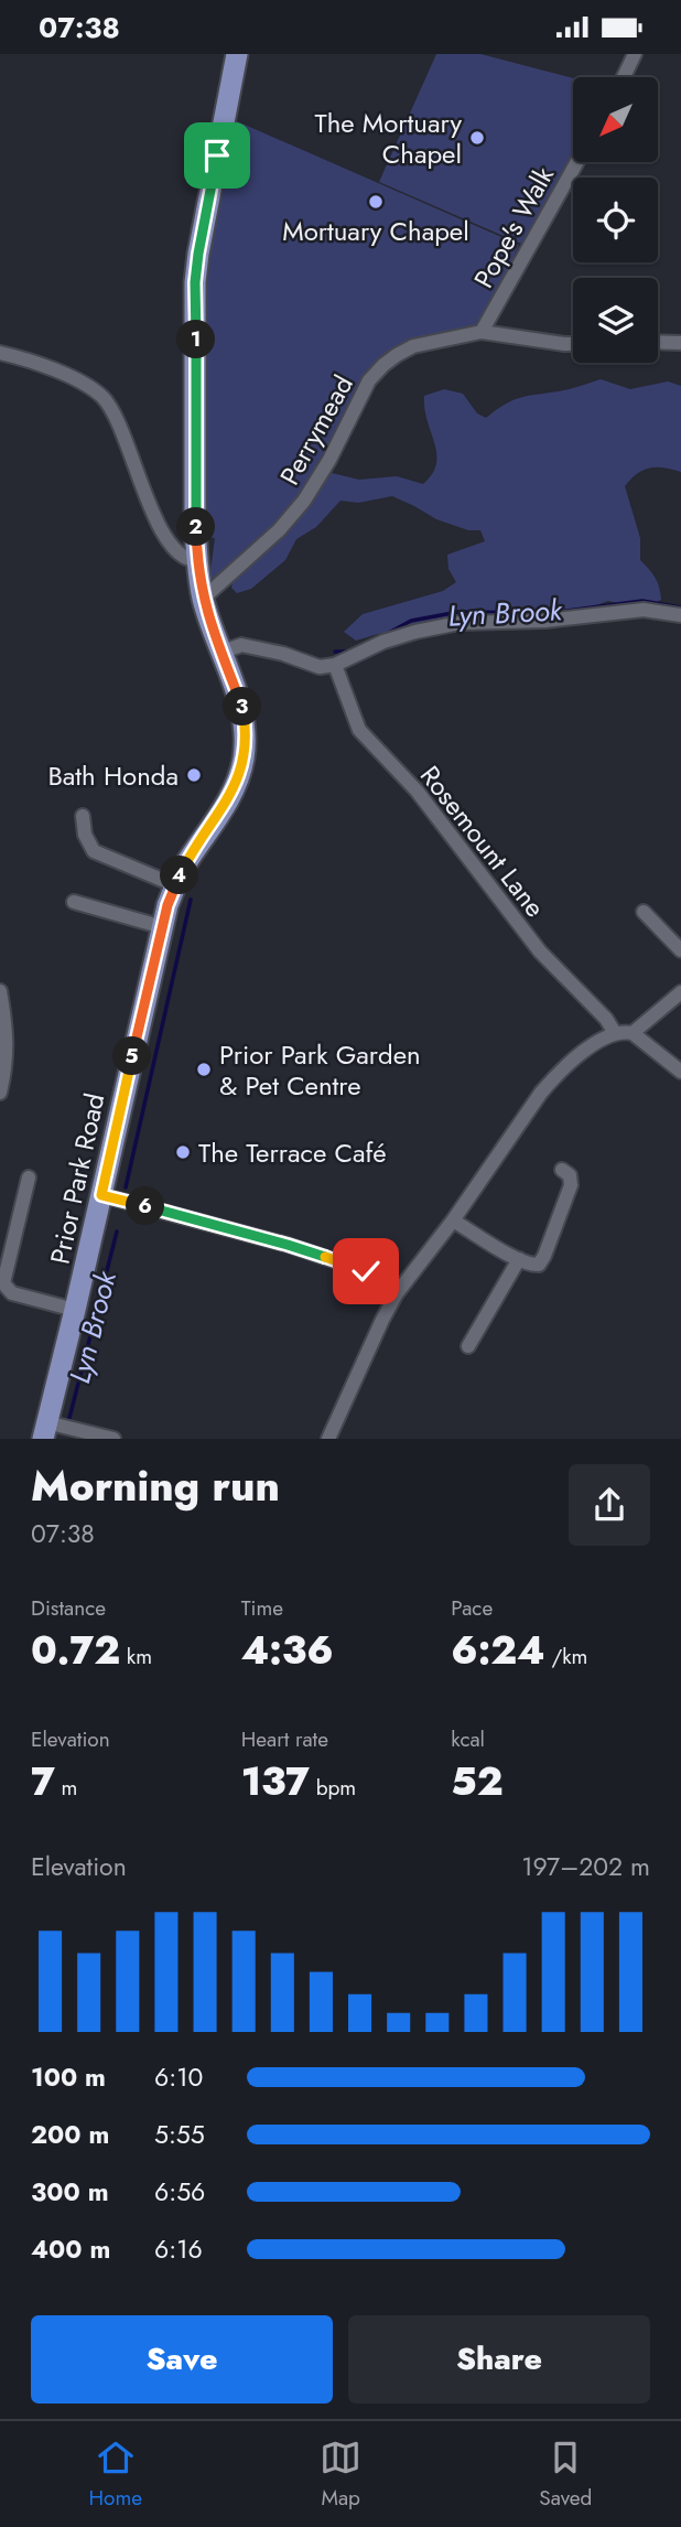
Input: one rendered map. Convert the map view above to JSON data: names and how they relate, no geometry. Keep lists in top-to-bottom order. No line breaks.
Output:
{"streets":{"main road":["Prior Park Road"],"street":["Pope's Walk","Perrymead","Rosemount Lane"]},"crossings":[["Pope's Walk","Perrymead"],["Perrymead","Prior Park Road"]],"water":["Lyn Brook"],"places":["The Mortuary Chapel","Mortuary Chapel","Bath Honda","Prior Park Garden & Pet Centre","The Terrace Café"],"north":"bottom left","page":{"status":"07:38","pins":["1","2","3","4","5","6"],"heading":["Morning run","07:38"],"stats":[["Distance","0.72 km"],["Time","4:36"],["Pace","6:24 /km"],["Elevation","7 m"],["Heart rate","137 bpm"],["kcal","52"]],"chart":["Elevation","197–202 m"],"list":[{"name":"100 m","note":"6:10"},{"name":"200 m","note":"5:55"},{"name":"300 m","note":"6:56"},{"name":"400 m","note":"6:16"}],"buttons":["Save","Share"],"tabs":["Home","Map","Saved"]}}
